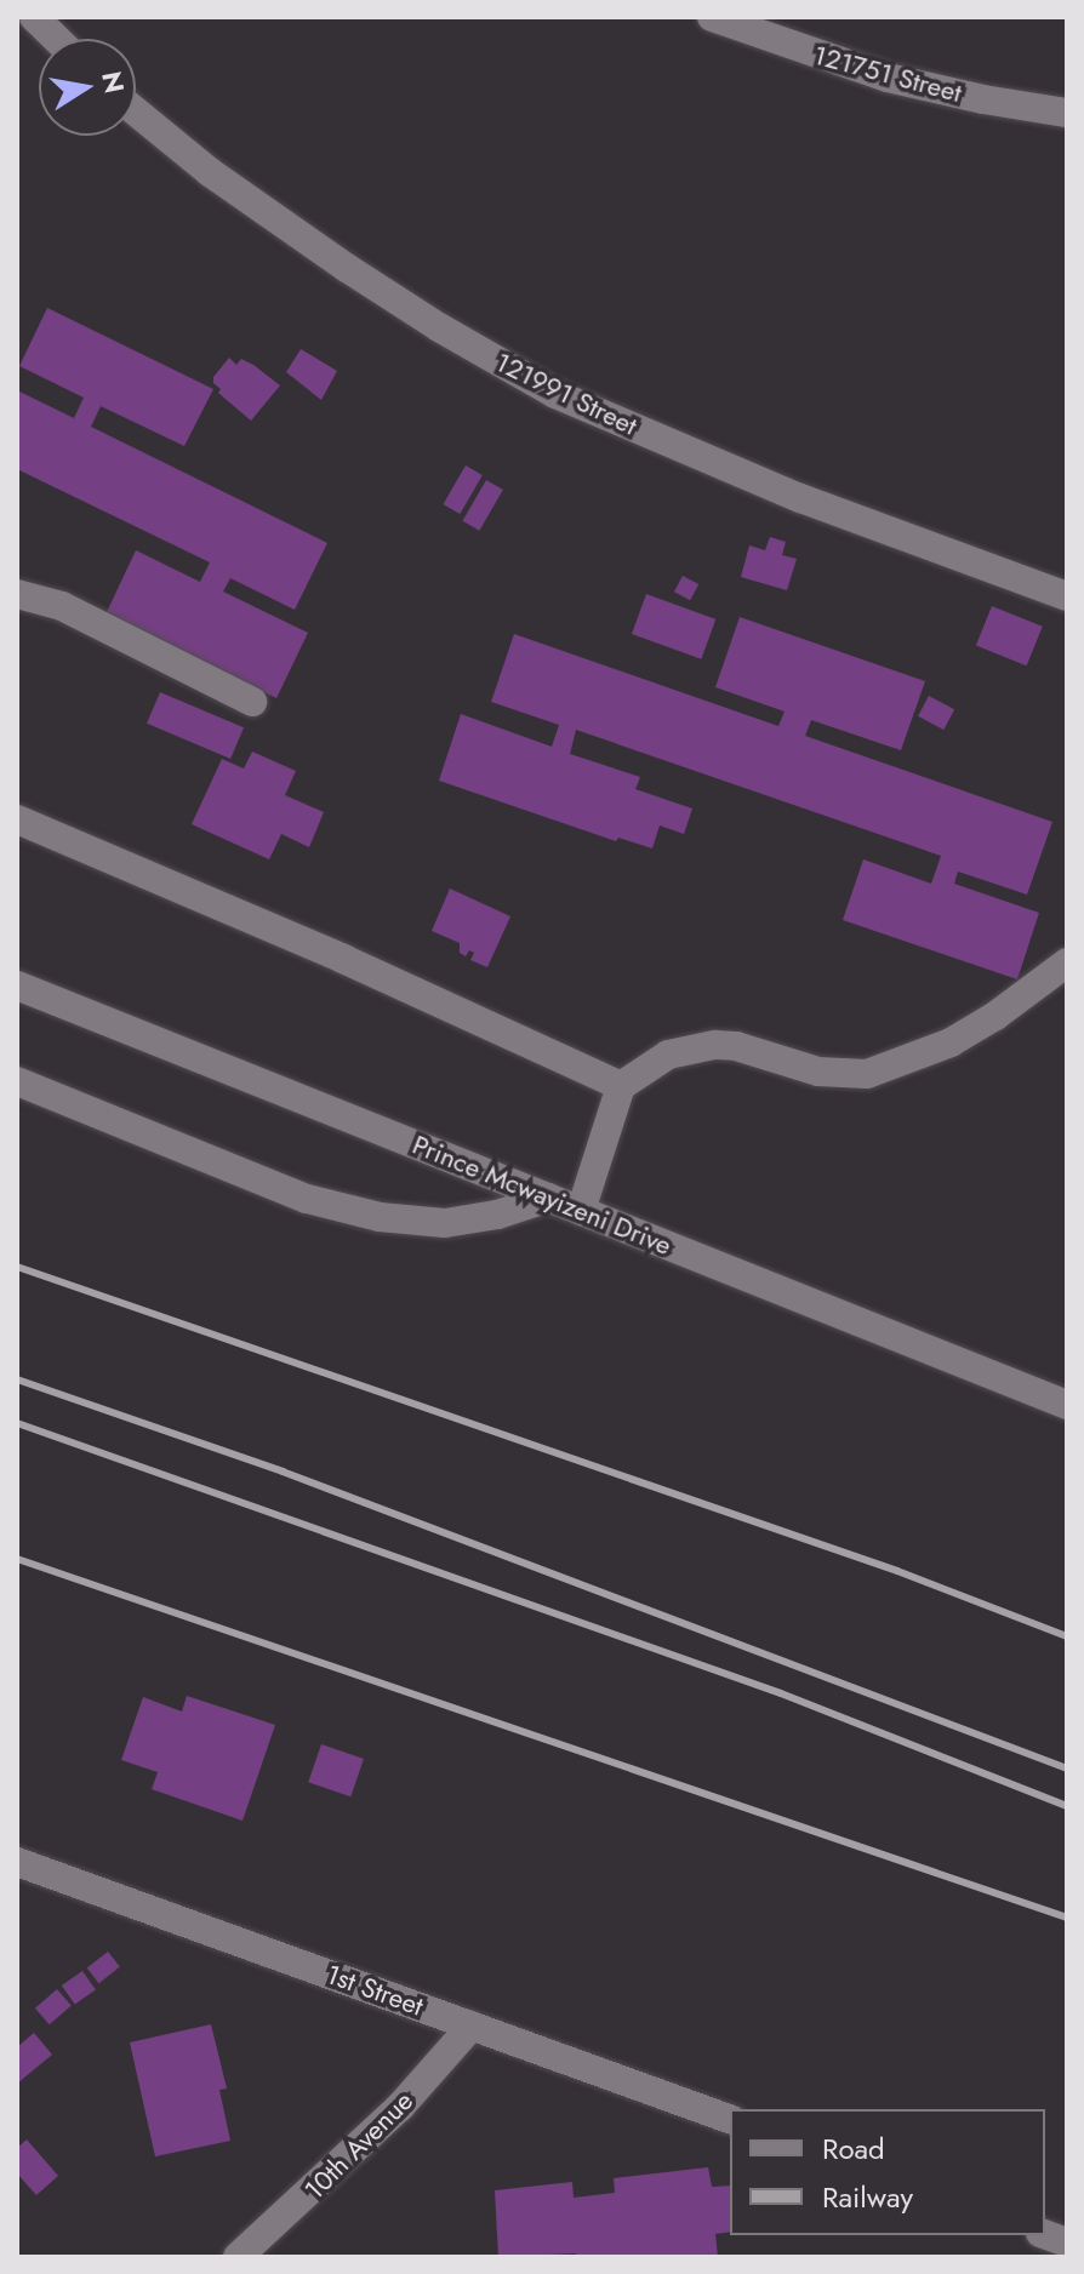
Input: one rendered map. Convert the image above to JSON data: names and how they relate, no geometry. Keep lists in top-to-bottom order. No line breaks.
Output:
{"streets":{"street":["121751 Street","121991 Street","Prince Mcwayizeni Drive","1st Street","10th Avenue"]},"crossings":[["1st Street","10th Avenue"]],"legend":["Road","Railway"],"north":"right"}
